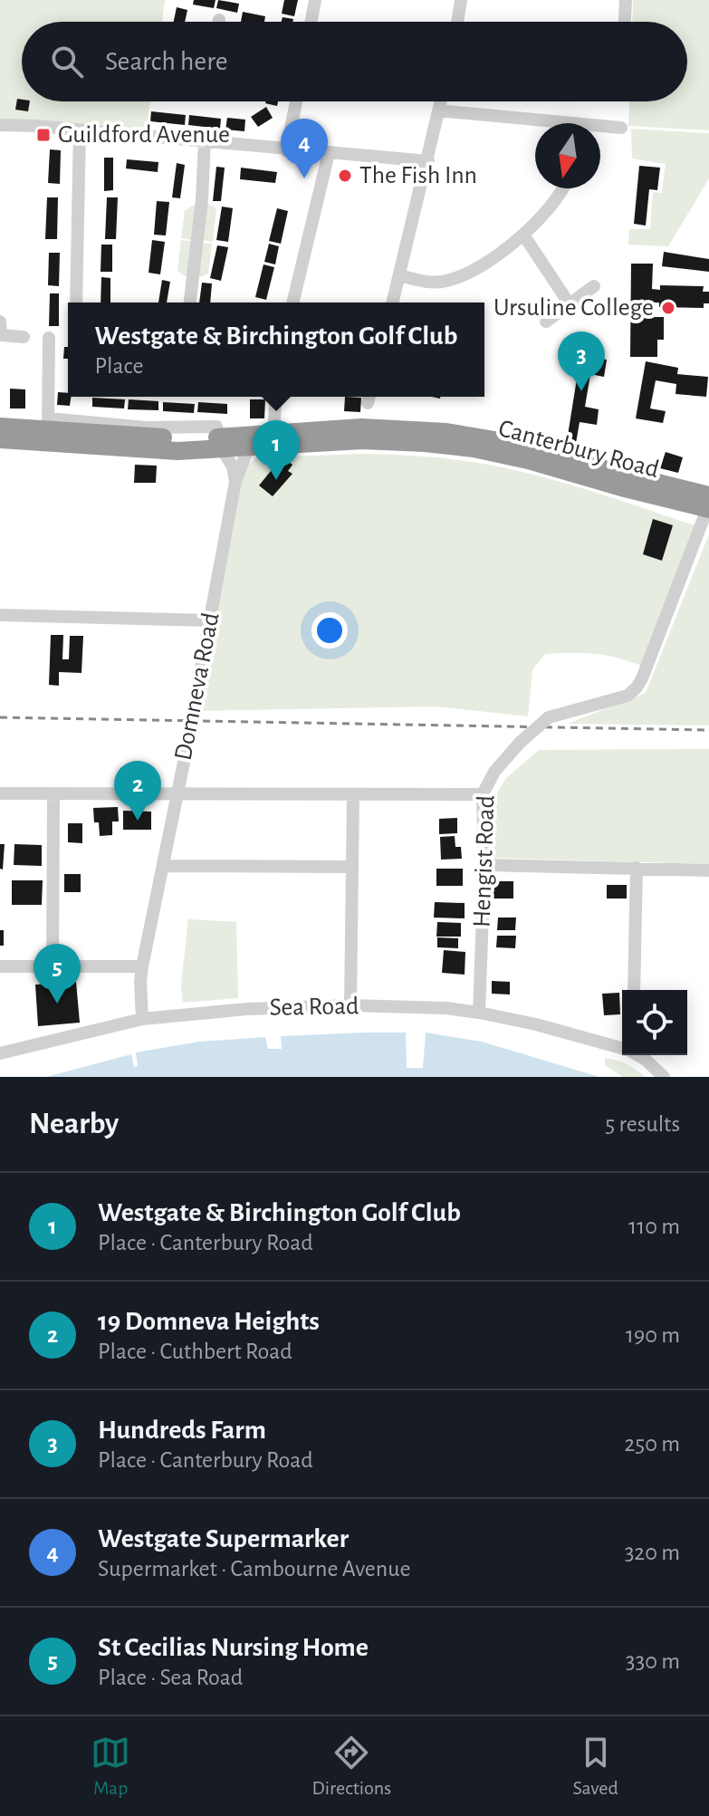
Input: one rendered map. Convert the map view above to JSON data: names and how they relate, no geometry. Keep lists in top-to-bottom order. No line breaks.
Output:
{"streets":{"highway":["Canterbury Road"],"street":["Domneva Road","Hengist Road","Sea Road"]},"crossings":[["Canterbury Road","Domneva Road"],["Canterbury Road","Hengist Road"],["Domneva Road","Sea Road"],["Hengist Road","Sea Road"]],"places":{"transit":["Guildford Avenue"],"other":["The Fish Inn","Ursuline College"]},"north":"bottom","page":{"search":"Search here","pins":["4","3","1","2","5"],"popup":["Westgate & Birchington Golf Club","Place"],"heading":["Nearby","5 results"],"list":[{"mark":"1","name":"Westgate & Birchington Golf Club","note":"Place · Canterbury Road","value":"110 m"},{"mark":"2","name":"19 Domneva Heights","note":"Place · Cuthbert Road","value":"190 m"},{"mark":"3","name":"Hundreds Farm","note":"Place · Canterbury Road","value":"250 m"},{"mark":"4","name":"Westgate Supermarker","note":"Supermarket · Cambourne Avenue","value":"320 m"},{"mark":"5","name":"St Cecilias Nursing Home","note":"Place · Sea Road","value":"330 m"}],"nav":["Map","Directions","Saved"]}}
